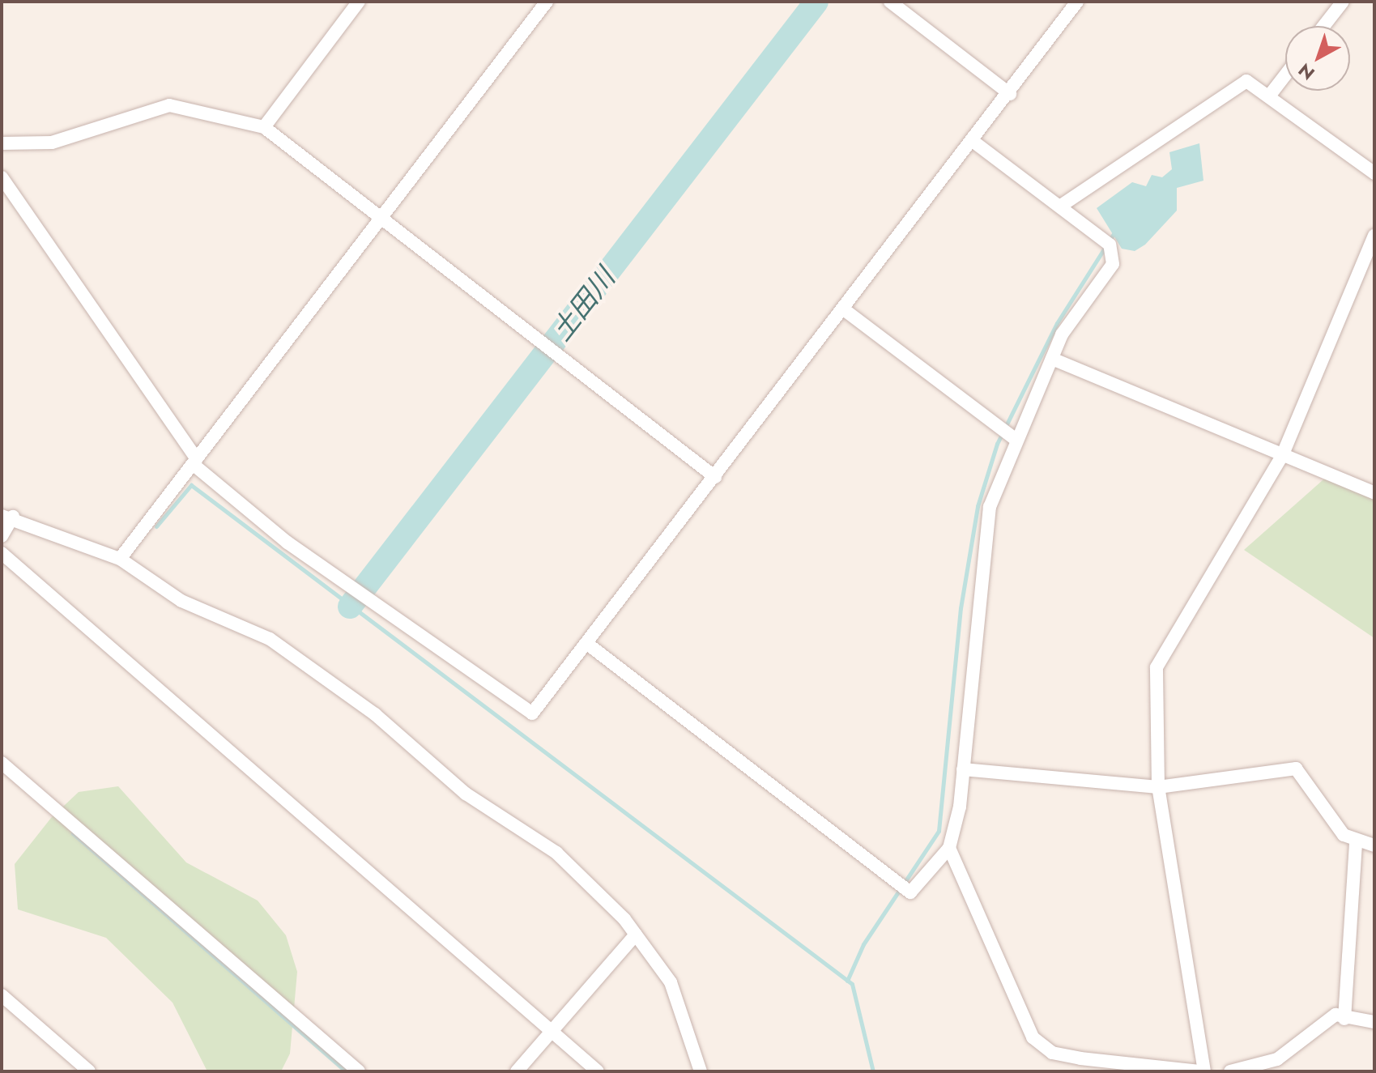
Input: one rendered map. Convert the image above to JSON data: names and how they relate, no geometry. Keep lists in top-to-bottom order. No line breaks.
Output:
{"water":["土田川"],"north":"bottom left"}
